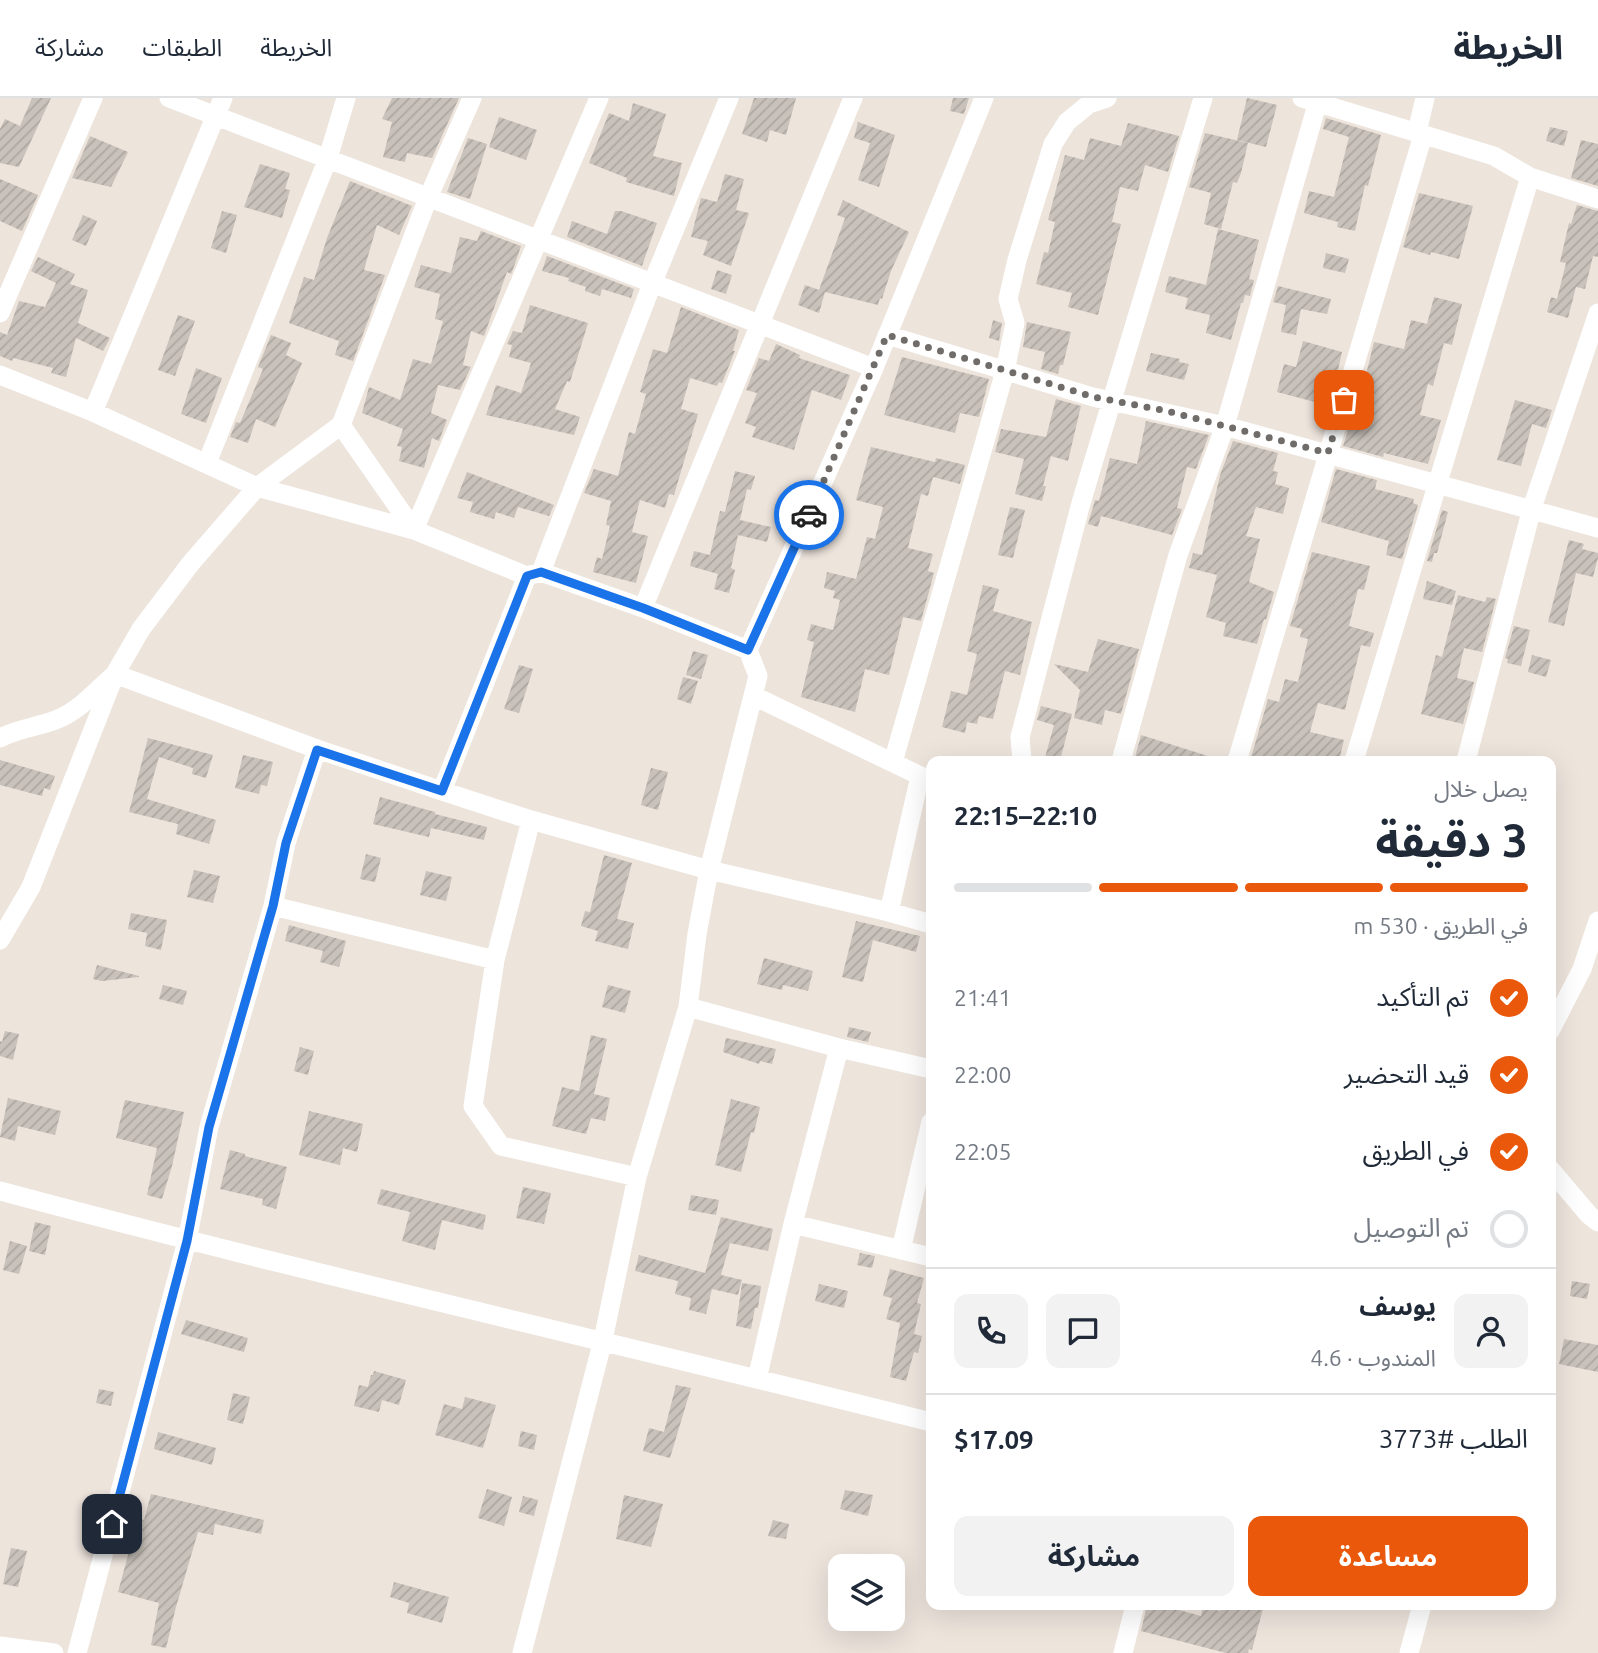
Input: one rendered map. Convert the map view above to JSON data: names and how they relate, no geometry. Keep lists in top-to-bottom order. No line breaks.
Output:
{"page":{"header":"الخريطة","nav":["الخريطة","الطبقات","مشاركة"],"heading":["3 دقيقة","يصل خلال","22:10–22:15"],"panel":["يوسف","المندوب · 4.6","الطلب #3773","$17.09"],"bar":"في الطريق · 530 m","list":[["تم التأكيد","21:41"],["قيد التحضير","22:00"],["في الطريق","22:05"],"تم التوصيل"],"buttons":["مساعدة","مشاركة"]}}
